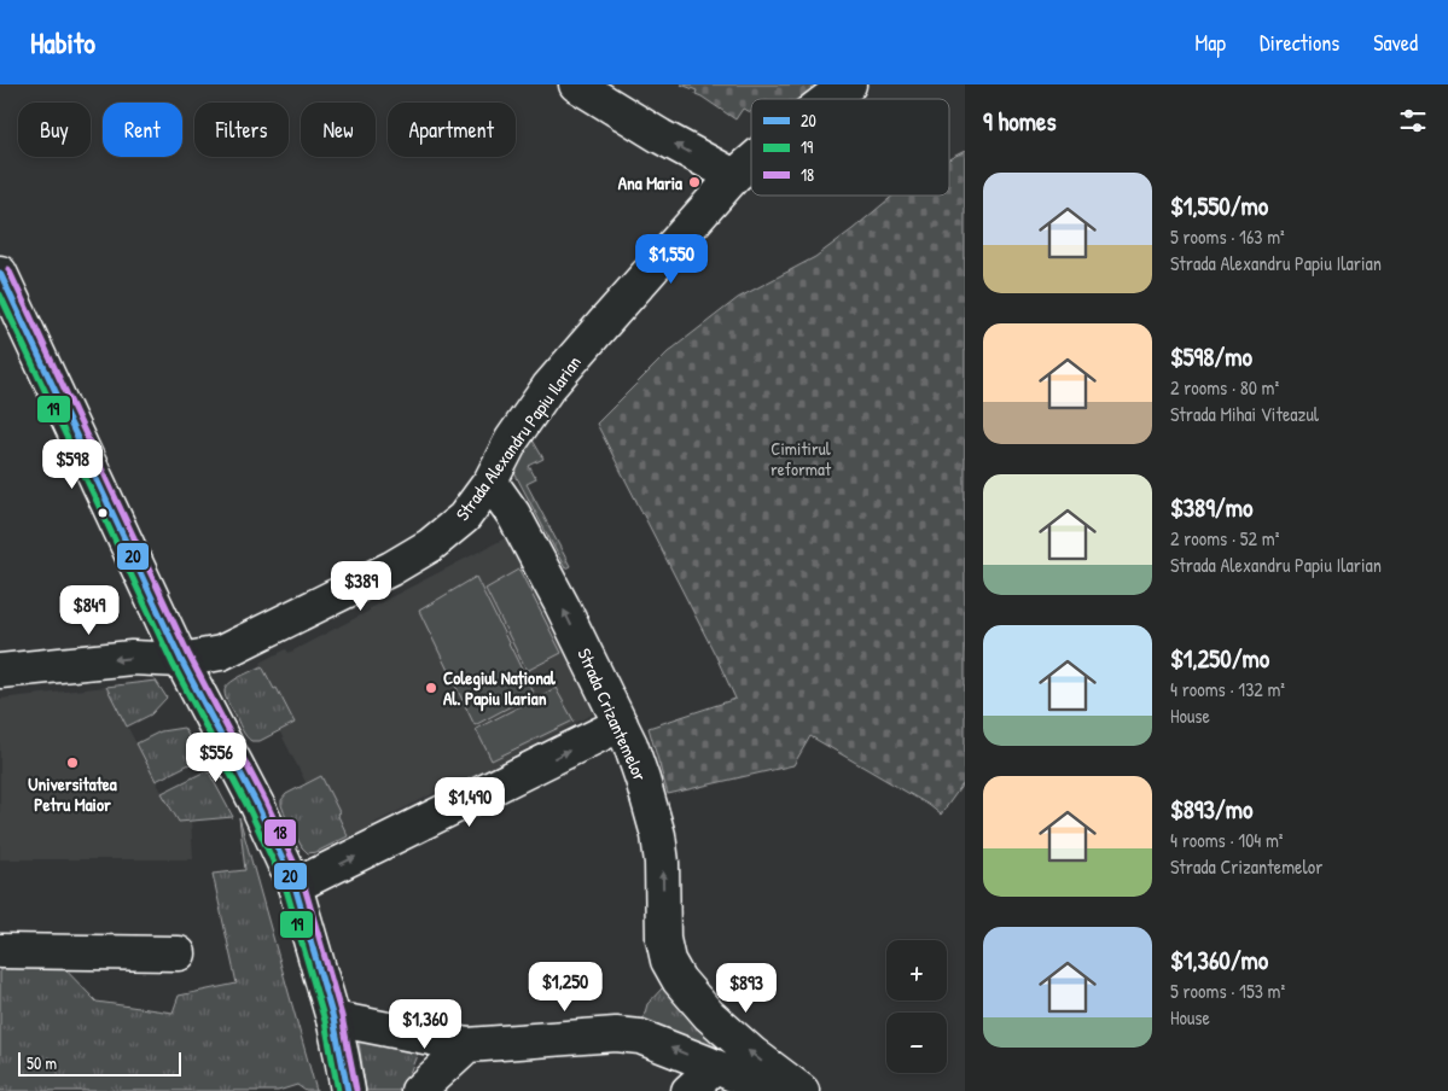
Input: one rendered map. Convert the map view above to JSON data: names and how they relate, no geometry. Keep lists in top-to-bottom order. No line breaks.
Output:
{"streets":{"street":["Strada Alexandru Papiu Ilarian","Strada Crizantemelor"]},"crossings":[["Strada Alexandru Papiu Ilarian","Strada Crizantemelor"]],"one_way":["Strada Crizantemelor"],"parks":["Cimitirul reformat"],"places":["Ana Maria","Colegiul Național Al. Papiu Ilarian","Universitatea Petru Maior"],"lines":["transit line 18","transit line 20","transit line 19"],"legend":["20","19","18"],"scale_bar":"50 m","page":{"header":"Habito","nav":["Map","Directions","Saved"],"heading":"9 homes","chip":["Buy","Rent","Filters","New","Apartment"],"list":[{"name":"$1,550/mo","note":"5 rooms · 163 m² · Strada Alexandru Papiu Ilarian"},{"name":"$598/mo","note":"2 rooms · 80 m² · Strada Mihai Viteazul"},{"name":"$389/mo","note":"2 rooms · 52 m² · Strada Alexandru Papiu Ilarian"},{"name":"$1,250/mo","note":"4 rooms · 132 m² · House"},{"name":"$893/mo","note":"4 rooms · 104 m² · Strada Crizantemelor"},{"name":"$1,360/mo","note":"5 rooms · 153 m² · House"}],"price":["$1,550","$598","$389","$849","$556","$1,490","$1,250","$893","$1,360"],"map_buttons":["+","−"],"scale":"50 m"}}
